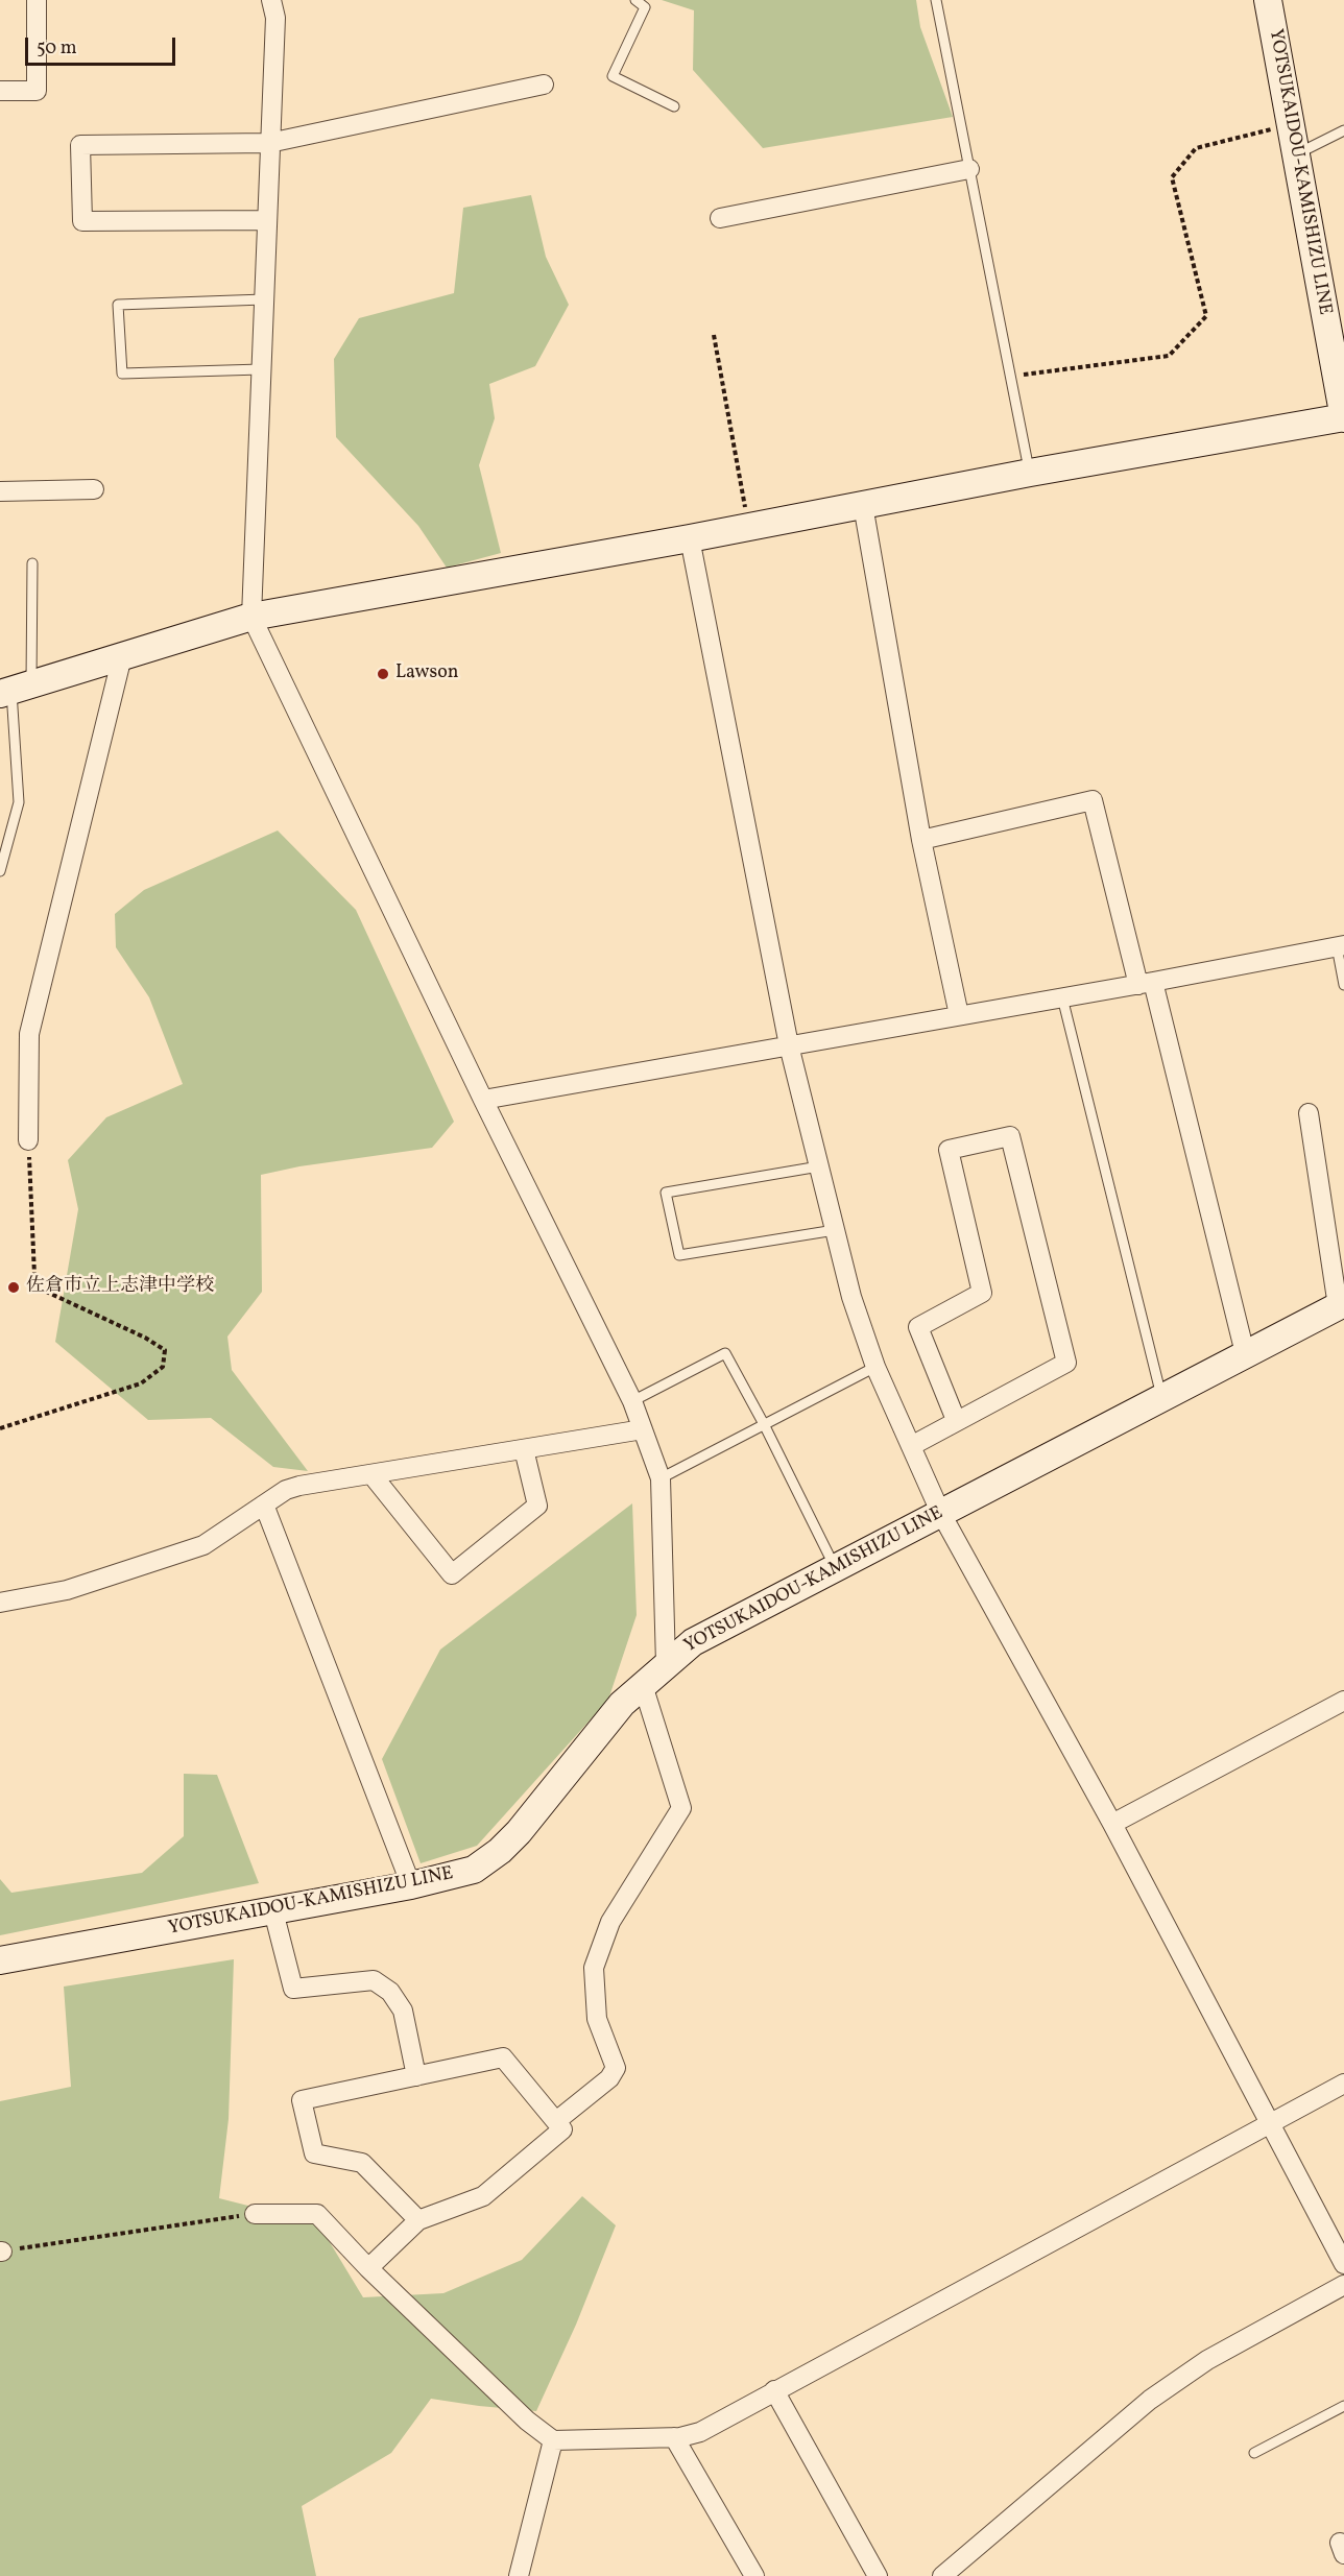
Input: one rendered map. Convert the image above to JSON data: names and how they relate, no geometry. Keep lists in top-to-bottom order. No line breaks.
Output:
{"streets":{"main road":["YOTSUKAIDOU-KAMISHIZU LINE"]},"places":["Lawson","佐倉市立上志津中学校"],"scale_bar":"50 m"}
